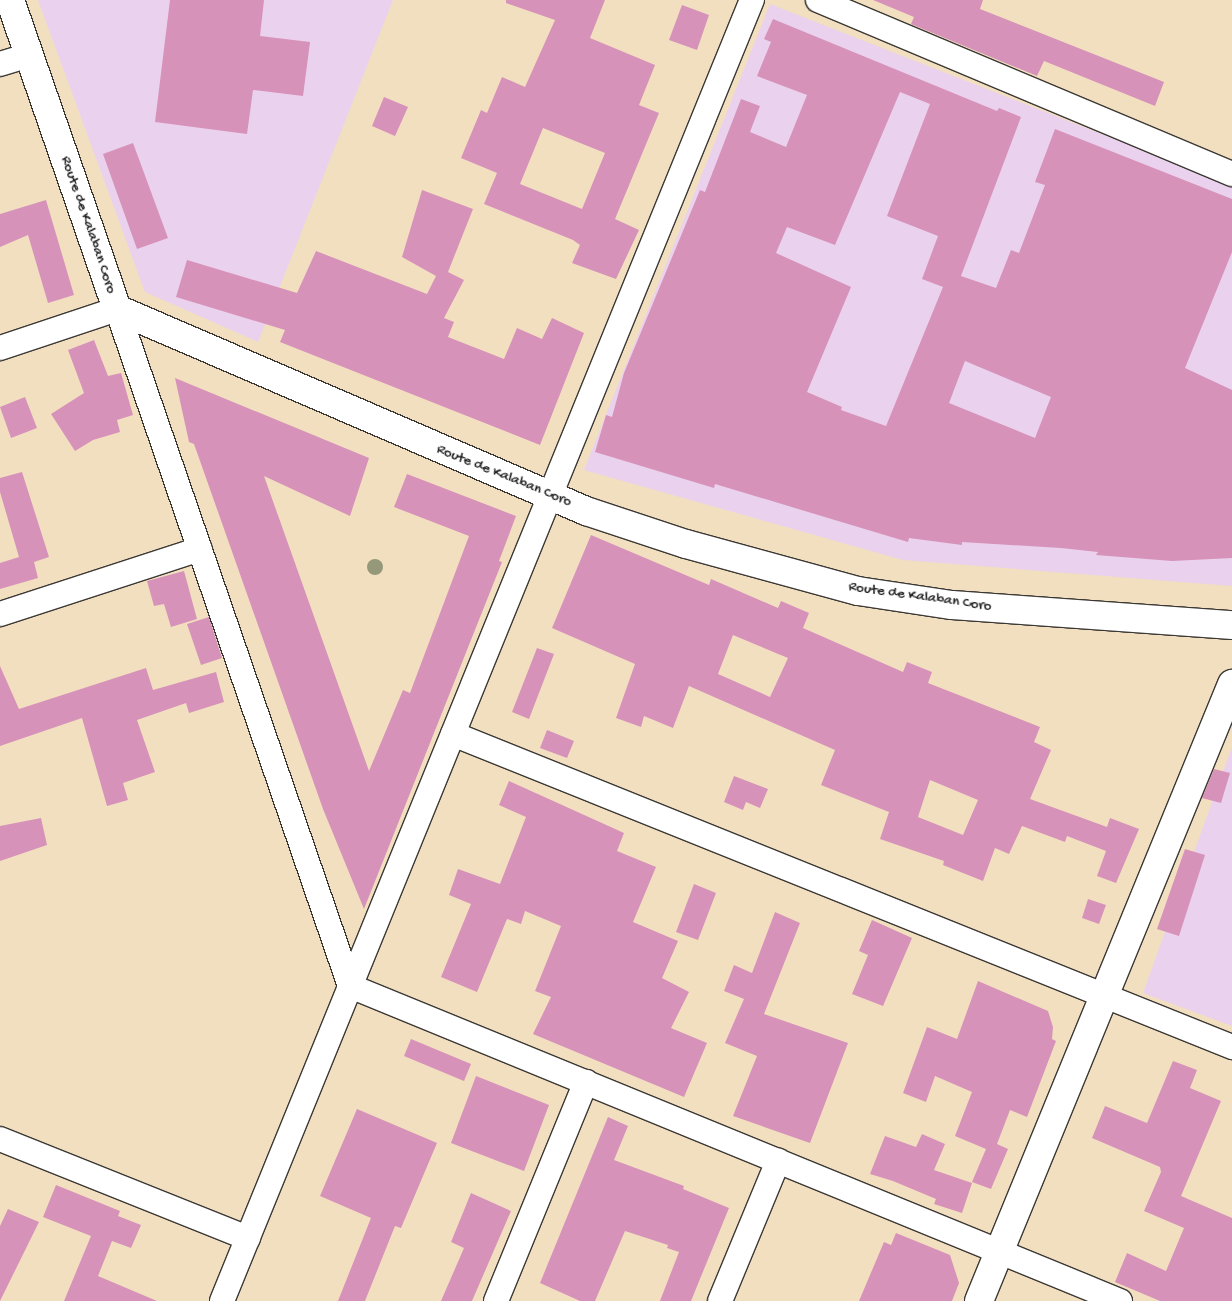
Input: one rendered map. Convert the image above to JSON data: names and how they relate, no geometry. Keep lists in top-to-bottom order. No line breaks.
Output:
{"streets":{"main road":["Route de Kalaban Coro"]}}
